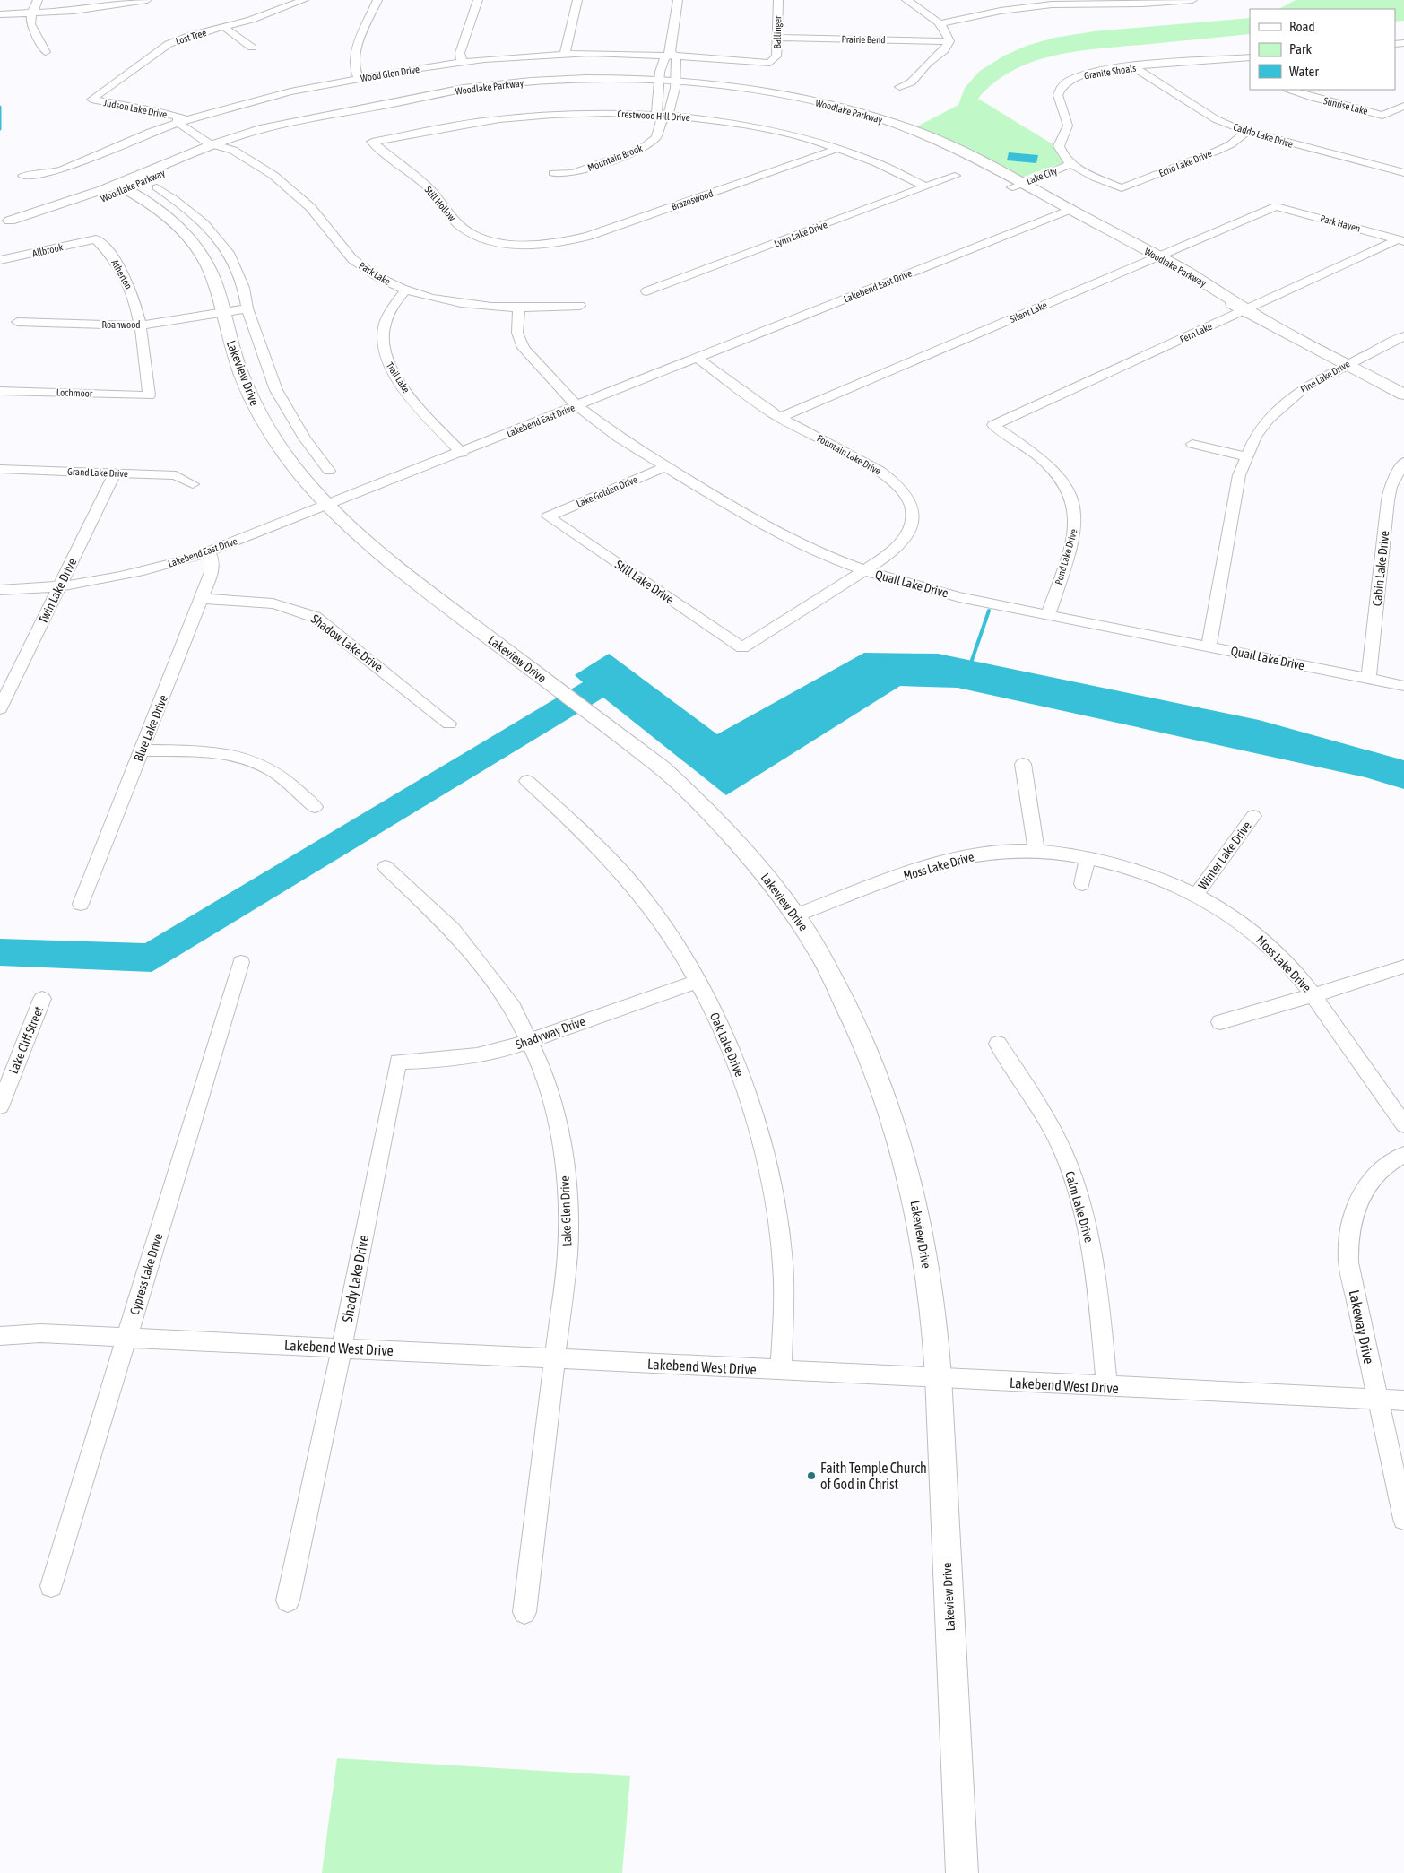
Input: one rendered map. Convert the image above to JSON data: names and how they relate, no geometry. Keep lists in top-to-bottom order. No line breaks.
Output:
{"streets":{"street":["Ballinger","Lost Tree","Prairie Bend","Granite Shoals","Wood Glen Drive","Woodlake Parkway","Sunrise Lake","Judson Lake Drive","Crestwood Hill Drive","Caddo Lake Drive","Mountain Brook","Echo Lake Drive","Lake City","Brazoswood","Still Hollow","Park Haven","Lynn Lake Drive","Allbrook","Park Lake","Atherton","Lakebend East Drive","Silent Lake","Roanwood","Fern Lake","Lakeview Drive","Pine Lake Drive","Trail Lake","Lochmoor","Fountain Lake Drive","Grand Lake Drive","Lake Golden Drive","Pond Lake Drive","Cabin Lake Drive","Still Lake Drive","Quail Lake Drive","Twin Lake Drive","Shadow Lake Drive","Blue Lake Drive","Winter Lake Drive","Moss Lake Drive","Shadyway Drive","Lake Cliff Street","Oak Lake Drive","Calm Lake Drive","Lake Glen Drive","Cypress Lake Drive","Shady Lake Drive","Lakeway Drive","Lakebend West Drive"]},"crossings":[["Ballinger","Prairie Bend"],["Ballinger","Wood Glen Drive"],["Lost Tree","Judson Lake Drive"],["Granite Shoals","Caddo Lake Drive"],["Granite Shoals","Echo Lake Drive"],["Granite Shoals","Lake City"],["Wood Glen Drive","Judson Lake Drive"],["Wood Glen Drive","Mountain Brook"],["Woodlake Parkway","Judson Lake Drive"],["Woodlake Parkway","Mountain Brook"],["Woodlake Parkway","Lake City"],["Woodlake Parkway","Park Lake"],["Woodlake Parkway","Lakebend East Drive"],["Woodlake Parkway","Silent Lake"],["Woodlake Parkway","Fern Lake"],["Woodlake Parkway","Lakeview Drive"],["Woodlake Parkway","Pine Lake Drive"],["Crestwood Hill Drive","Mountain Brook"],["Crestwood Hill Drive","Brazoswood"],["Crestwood Hill Drive","Still Hollow"],["Crestwood Hill Drive","Lynn Lake Drive"],["Caddo Lake Drive","Echo Lake Drive"],["Brazoswood","Still Hollow"],["Park Haven","Silent Lake"],["Park Haven","Fern Lake"],["Allbrook","Atherton"],["Park Lake","Trail Lake"],["Park Lake","Quail Lake Drive"],["Atherton","Roanwood"],["Atherton","Lochmoor"],["Lakebend East Drive","Lakeview Drive"],["Lakebend East Drive","Trail Lake"],["Lakebend East Drive","Fountain Lake Drive"],["Lakebend East Drive","Quail Lake Drive"],["Lakebend East Drive","Twin Lake Drive"],["Lakebend East Drive","Blue Lake Drive"],["Silent Lake","Fountain Lake Drive"],["Roanwood","Lakeview Drive"],["Fern Lake","Pond Lake Drive"],["Lakeview Drive","Moss Lake Drive"],["Lakeview Drive","Lakebend West Drive"],["Pine Lake Drive","Quail Lake Drive"],["Fountain Lake Drive","Still Lake Drive"],["Fountain Lake Drive","Quail Lake Drive"],["Grand Lake Drive","Twin Lake Drive"],["Lake Golden Drive","Still Lake Drive"],["Lake Golden Drive","Quail Lake Drive"],["Pond Lake Drive","Quail Lake Drive"],["Cabin Lake Drive","Quail Lake Drive"],["Shadow Lake Drive","Blue Lake Drive"],["Winter Lake Drive","Moss Lake Drive"],["Shadyway Drive","Oak Lake Drive"],["Shadyway Drive","Lake Glen Drive"],["Shadyway Drive","Shady Lake Drive"],["Oak Lake Drive","Lakebend West Drive"],["Calm Lake Drive","Lakebend West Drive"],["Lake Glen Drive","Lakebend West Drive"],["Cypress Lake Drive","Lakebend West Drive"],["Shady Lake Drive","Lakebend West Drive"],["Lakeway Drive","Lakebend West Drive"]],"places":["Faith Temple Church of God in Christ"],"legend":["Road","Park","Water"]}
